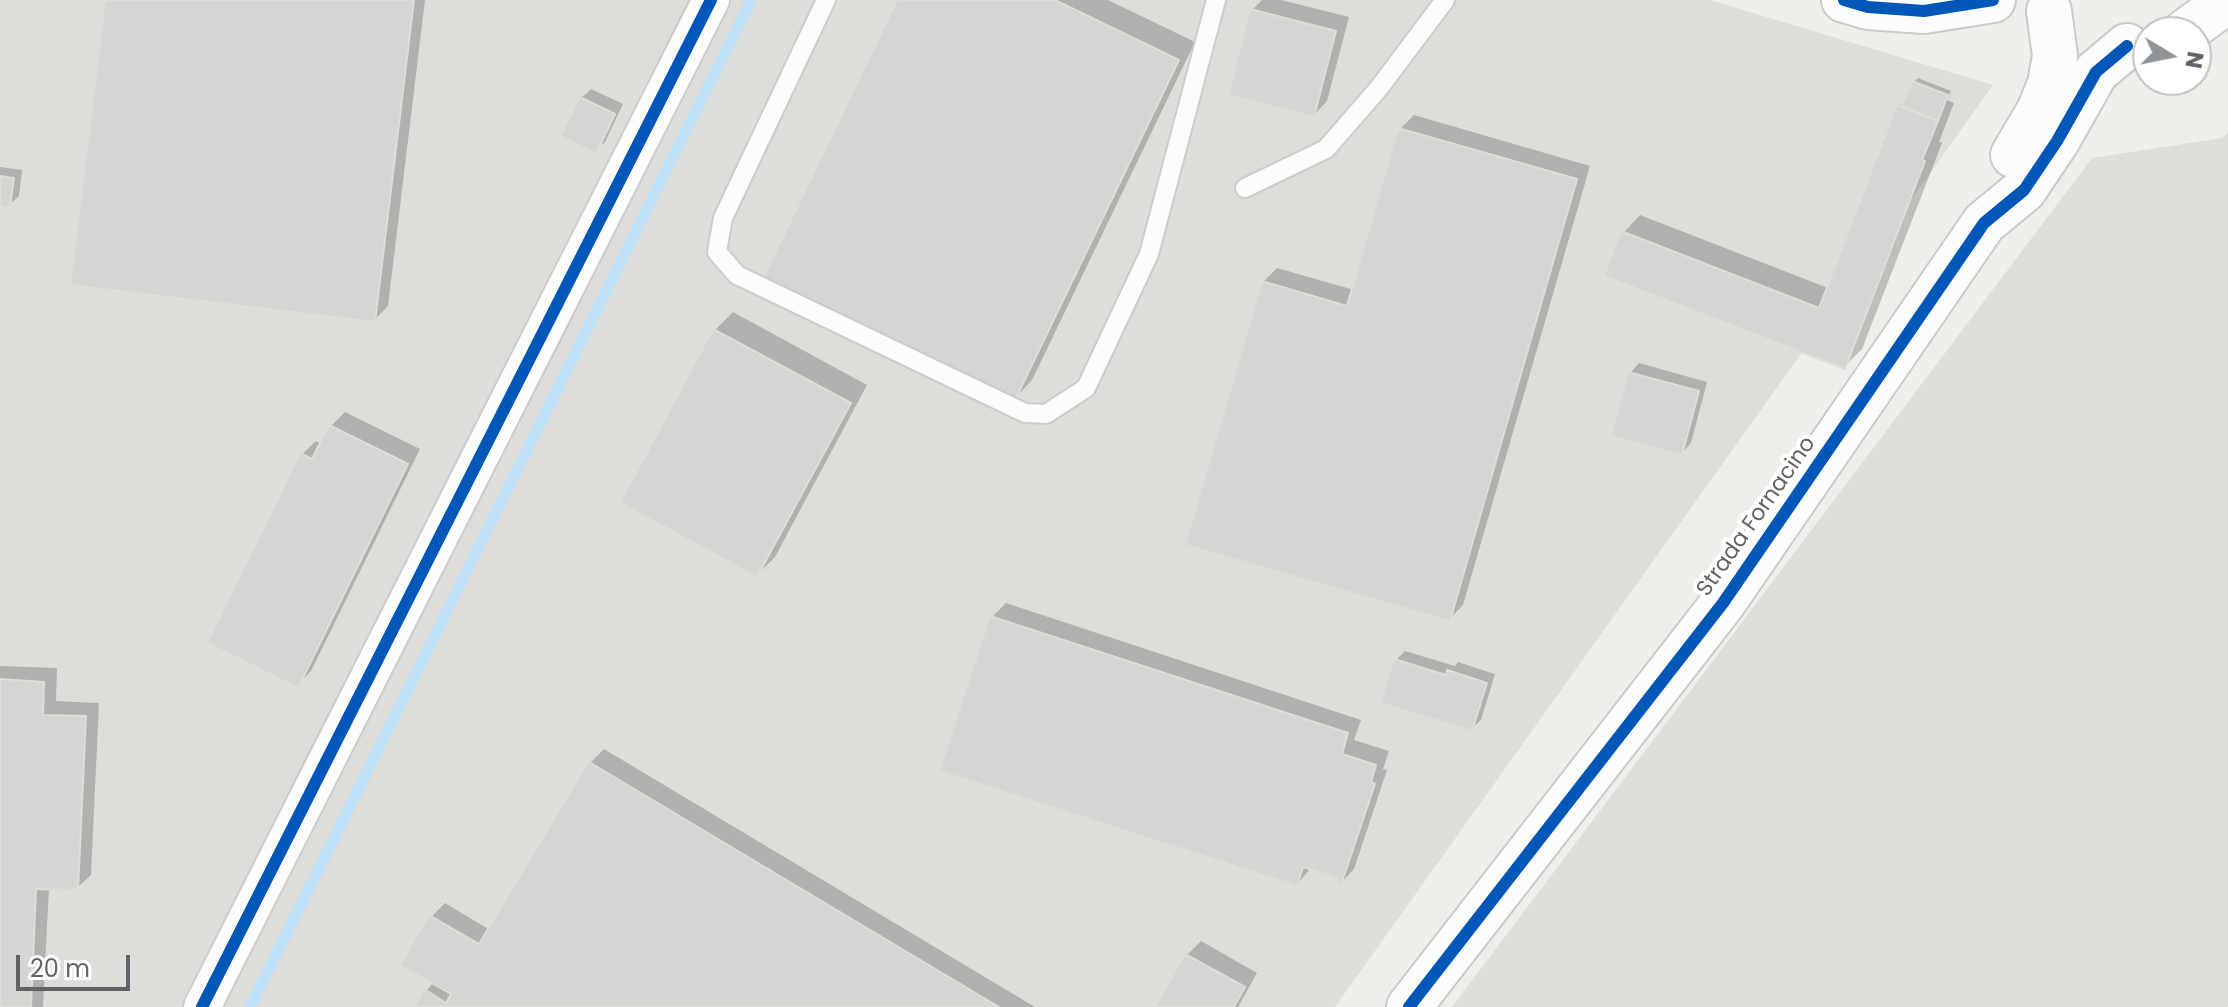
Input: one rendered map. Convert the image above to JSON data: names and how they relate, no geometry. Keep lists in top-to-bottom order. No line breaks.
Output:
{"streets":{"street":["Strada Fornacino"]},"scale_bar":"20 m","north":"right"}
